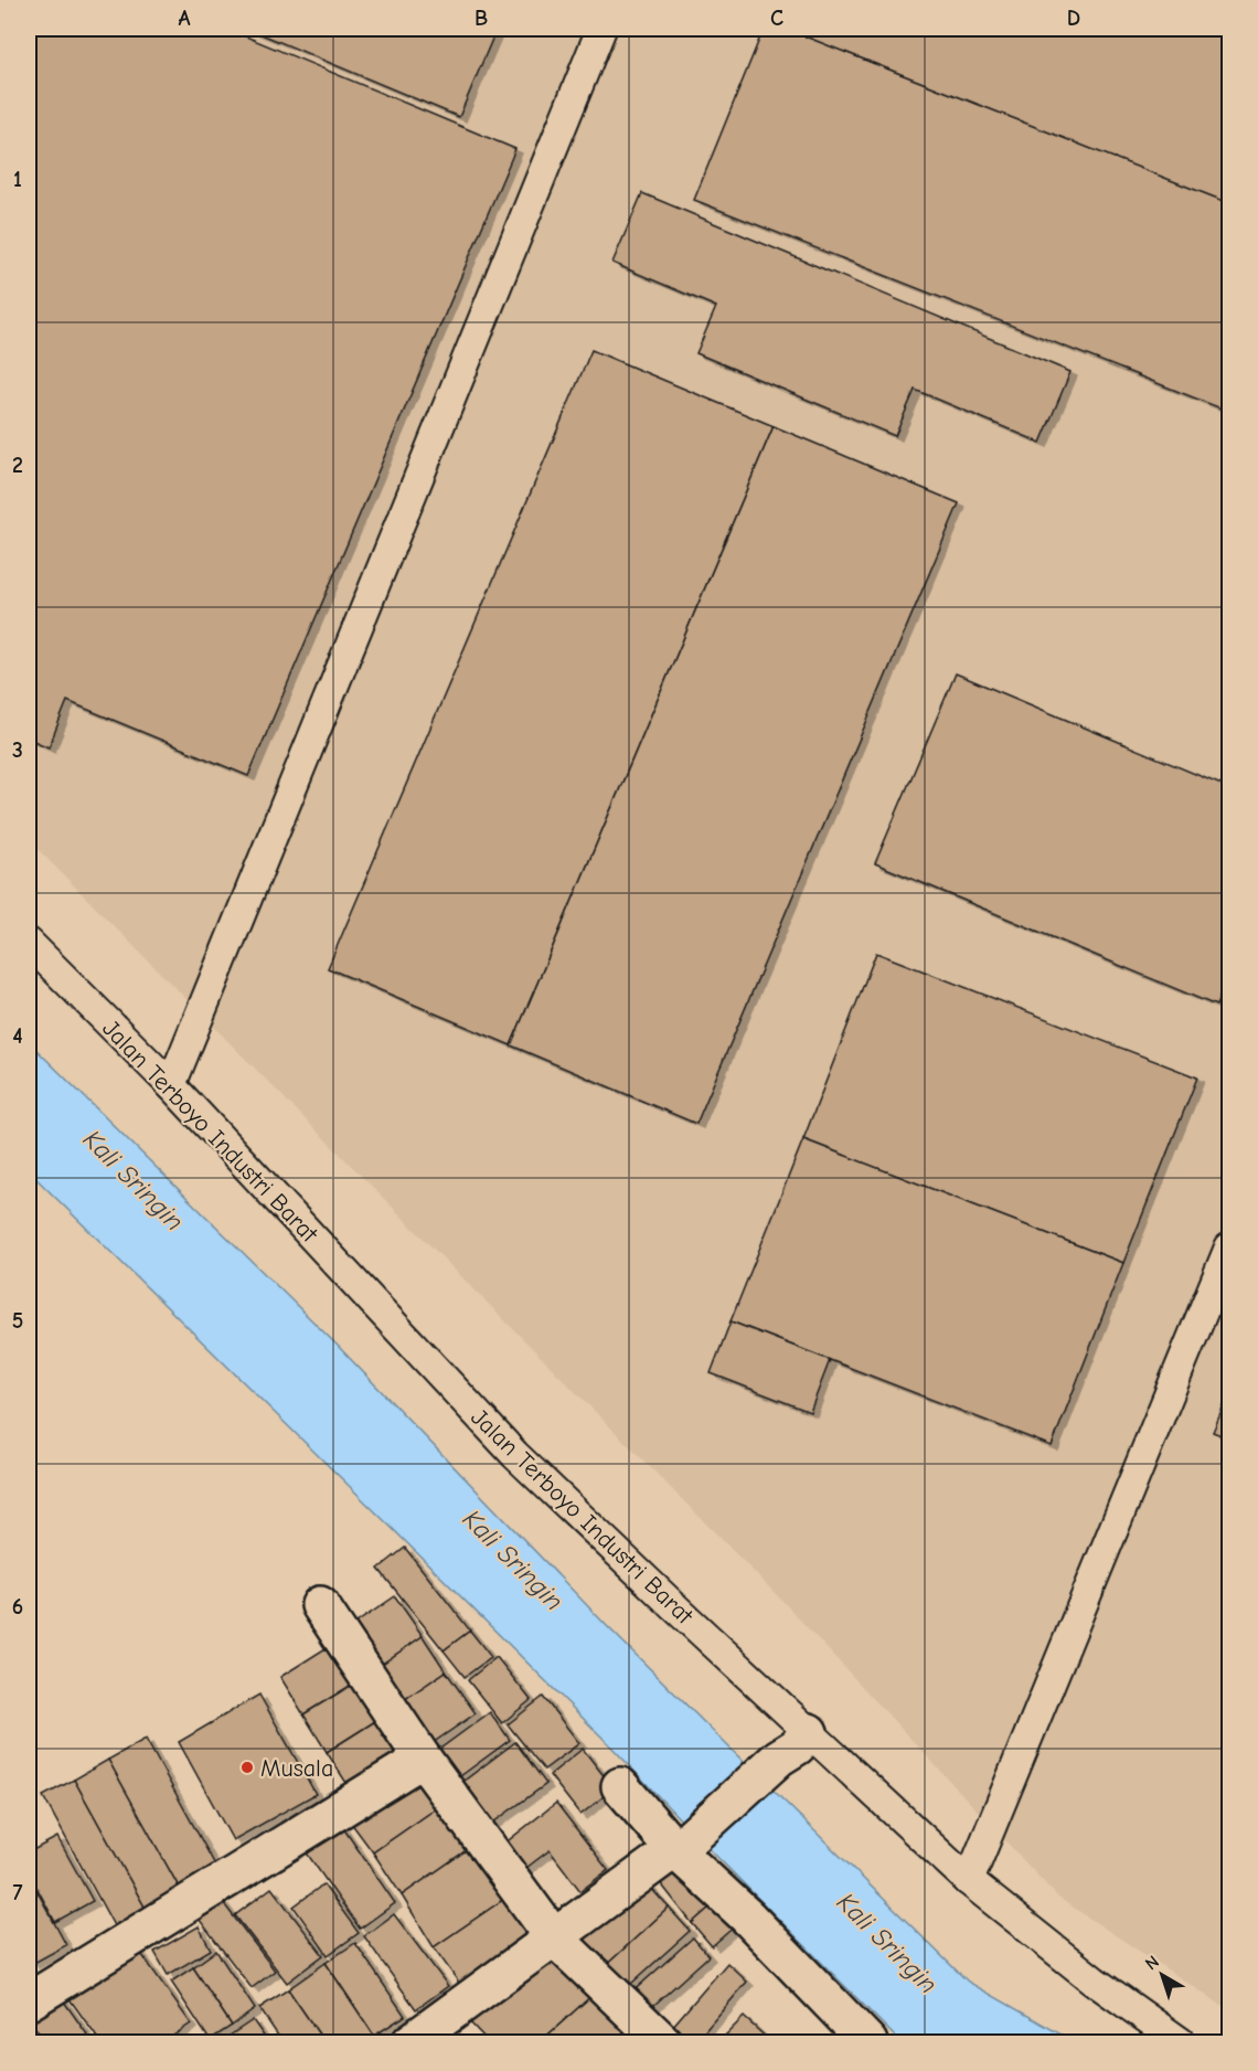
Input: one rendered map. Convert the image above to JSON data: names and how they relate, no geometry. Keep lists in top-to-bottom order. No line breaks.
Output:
{"streets":{"lane":["Jalan Terboyo Industri Barat"]},"water":["Kali Sringin"],"places":["Musala"],"north":"top left","grid":{"columns":["A","B","C","D"],"rows":["1","2","3","4","5","6","7"]}}
